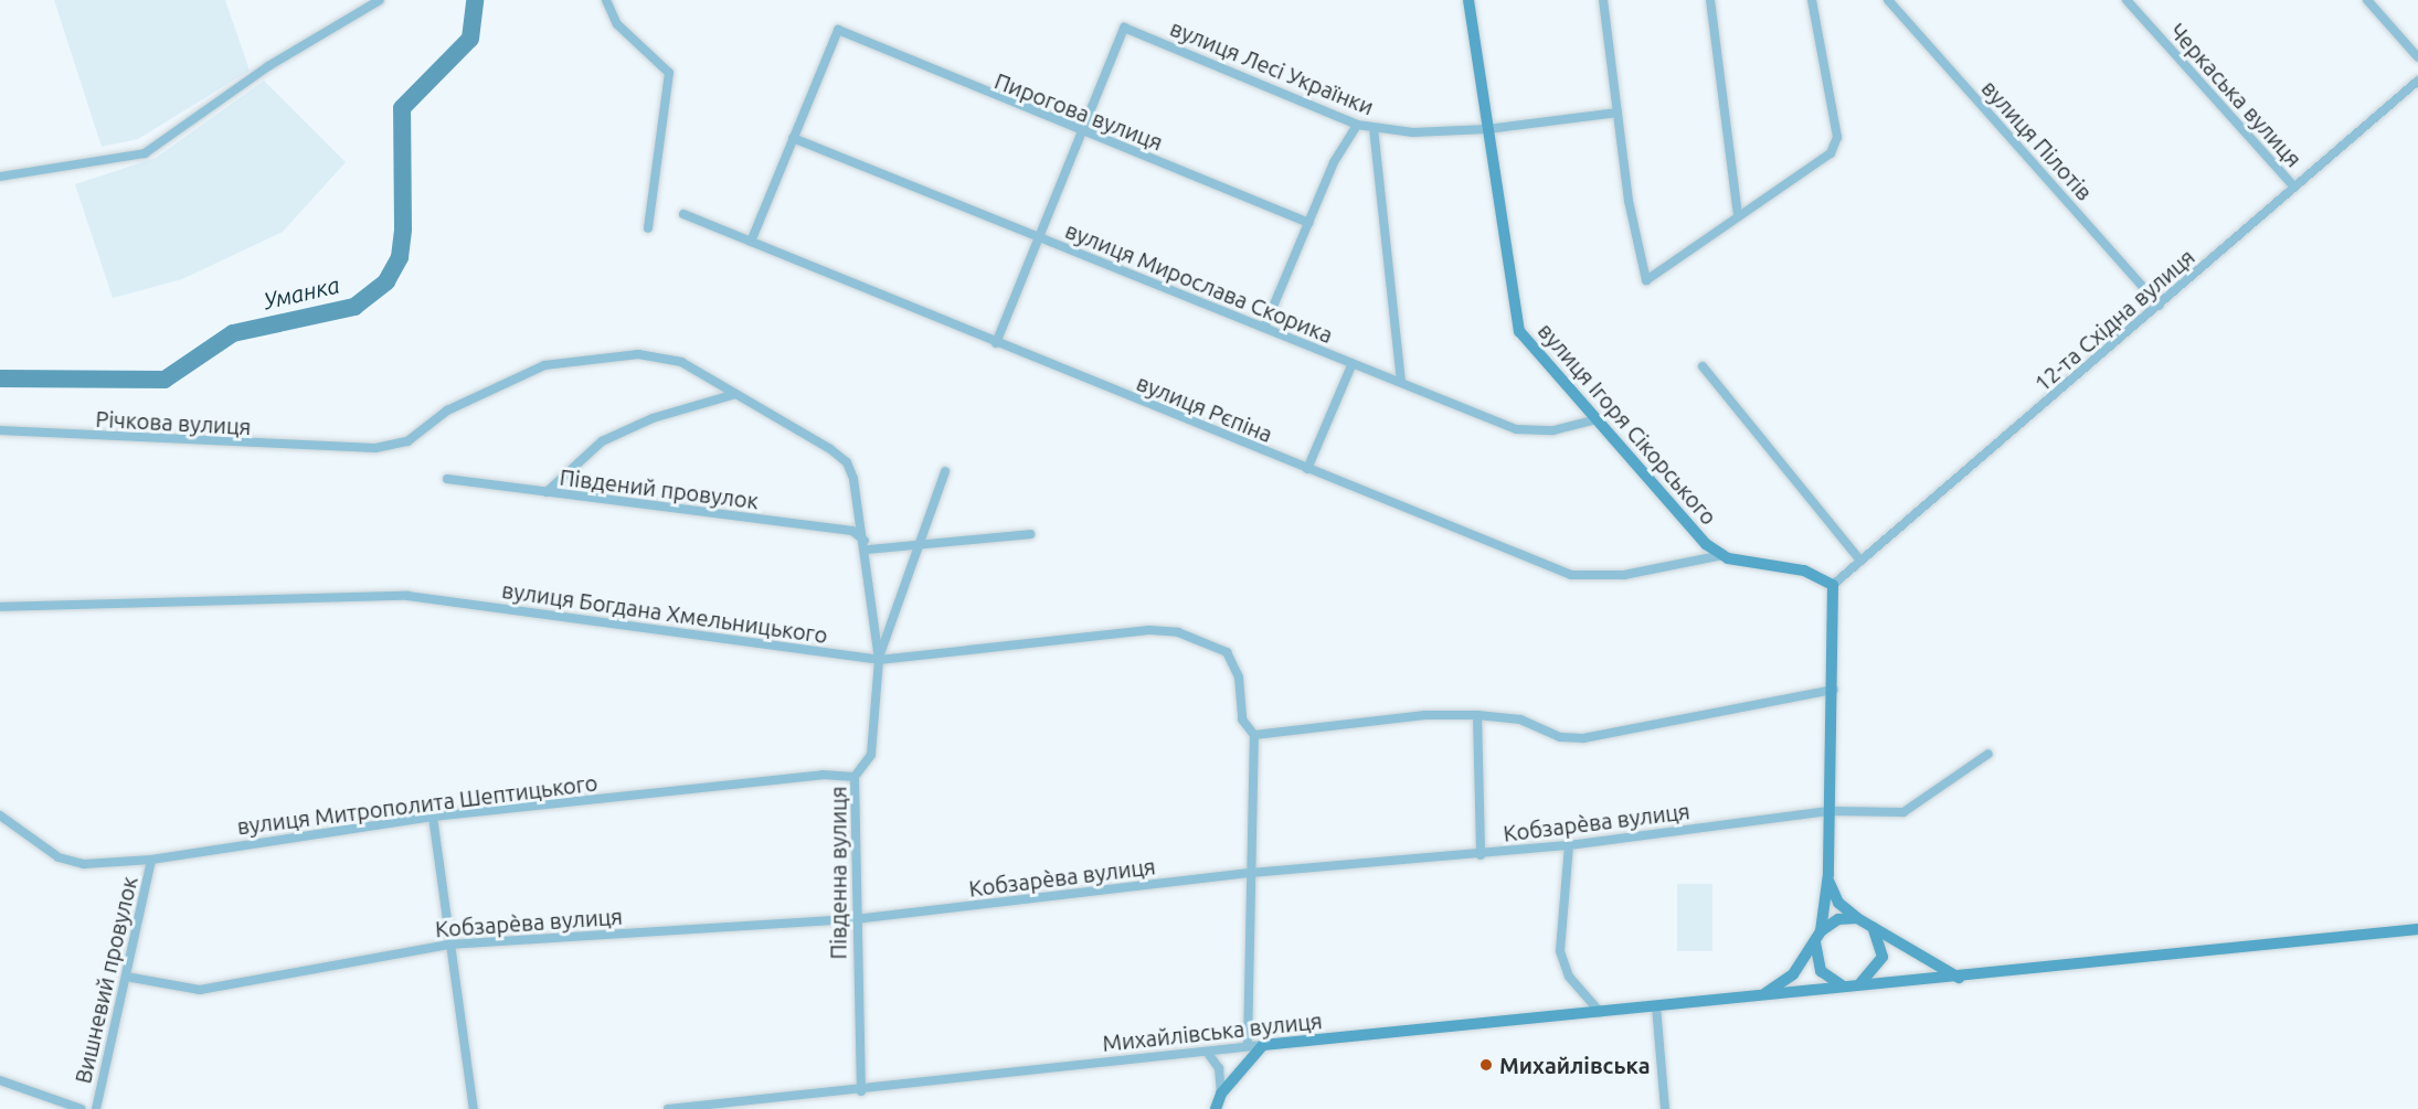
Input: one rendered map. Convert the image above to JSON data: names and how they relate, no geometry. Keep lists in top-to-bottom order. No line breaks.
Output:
{"streets":{"main road":["вулиця Ігоря Сікорського","Михайлівська вулиця"],"street":["вулиця Лесі Українки","Черкаська вулиця","Пирогова вулиця","вулиця Пілотів","вулиця Мирослава Скорика","12-та Східна вулиця","вулиця Рєпіна","Річкова вулиця","Південий провулок","вулиця Богдана Хмельницького","вулиця Митрополита Шептицького","Кобзарèва вулиця","Південна вулиця","Вишневий провулок"]},"crossings":[["вулиця Лесі Українки","Пирогова вулиця"],["вулиця Лесі Українки","вулиця Ігоря Сікорського"],["Черкаська вулиця","12-та Східна вулиця"],["Пирогова вулиця","вулиця Мирослава Скорика"],["вулиця Пілотів","12-та Східна вулиця"],["вулиця Мирослава Скорика","вулиця Ігоря Сікорського"],["12-та Східна вулиця","вулиця Ігоря Сікорського"],["вулиця Рєпіна","вулиця Ігоря Сікорського"],["Річкова вулиця","Південна вулиця"],["Південий провулок","Південна вулиця"],["вулиця Богдана Хмельницького","Південна вулиця"],["вулиця Митрополита Шептицького","Південна вулиця"],["вулиця Митрополита Шептицького","Вишневий провулок"],["Кобзарèва вулиця","Південна вулиця"],["Кобзарèва вулиця","Вишневий провулок"],["Південна вулиця","Михайлівська вулиця"]],"water":["Уманка"],"places":["Михайлівська"]}
